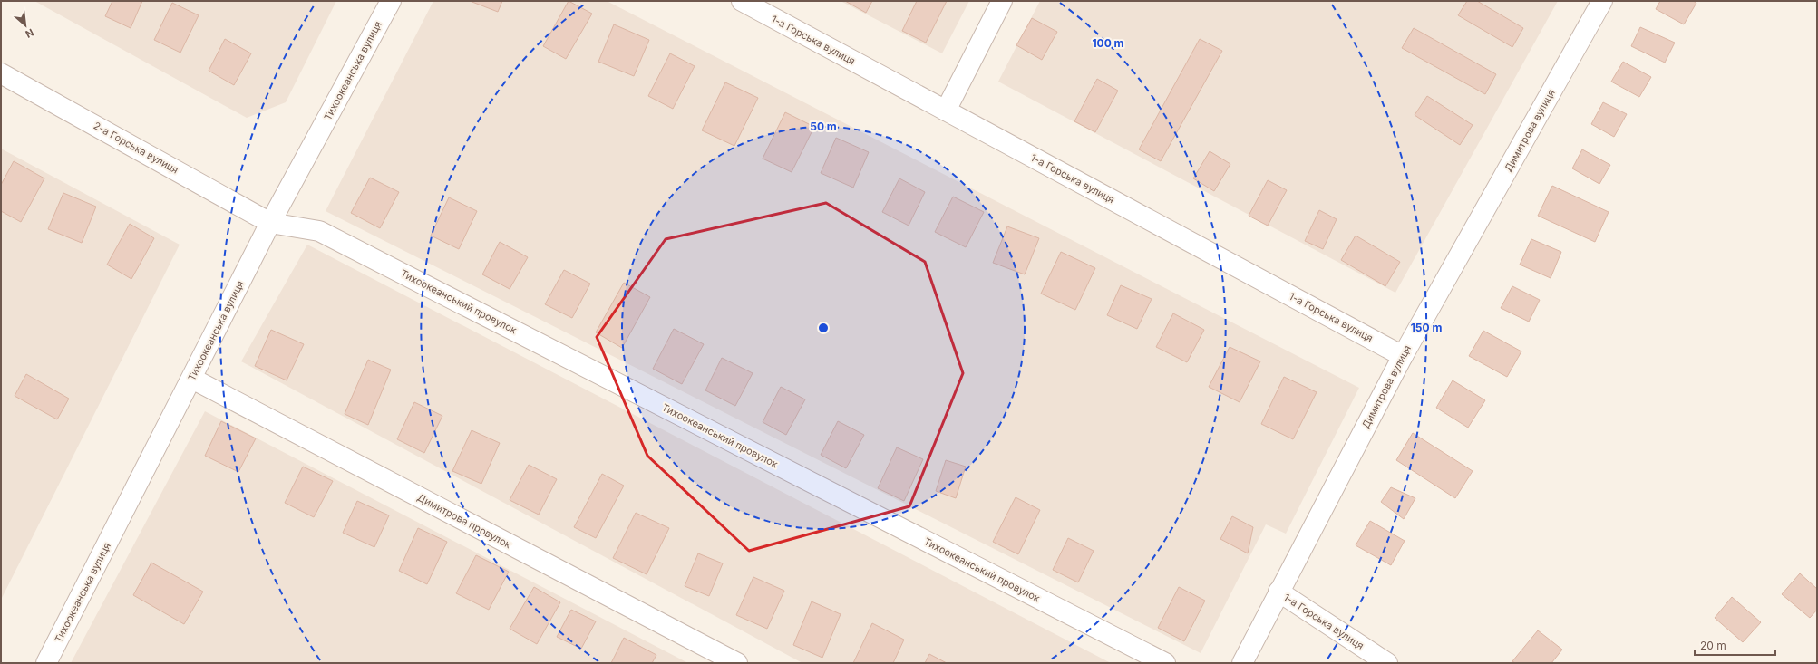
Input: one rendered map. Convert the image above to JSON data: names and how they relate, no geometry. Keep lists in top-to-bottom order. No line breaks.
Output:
{"streets":{"street":["1-а Горська вулиця","Тихоокеанська вулиця","Димитрова вулиця","2-а Горська вулиця","Тихоокеанський провулок","Димитрова провулок"]},"crossings":[["1-а Горська вулиця","Димитрова вулиця"],["Тихоокеанська вулиця","2-а Горська вулиця"],["Тихоокеанська вулиця","Тихоокеанський провулок"],["Тихоокеанська вулиця","Димитрова провулок"],["2-а Горська вулиця","Тихоокеанський провулок"]],"scale_bar":"20 m","north":"bottom right","rings":["100 m","50 m","150 m"]}
